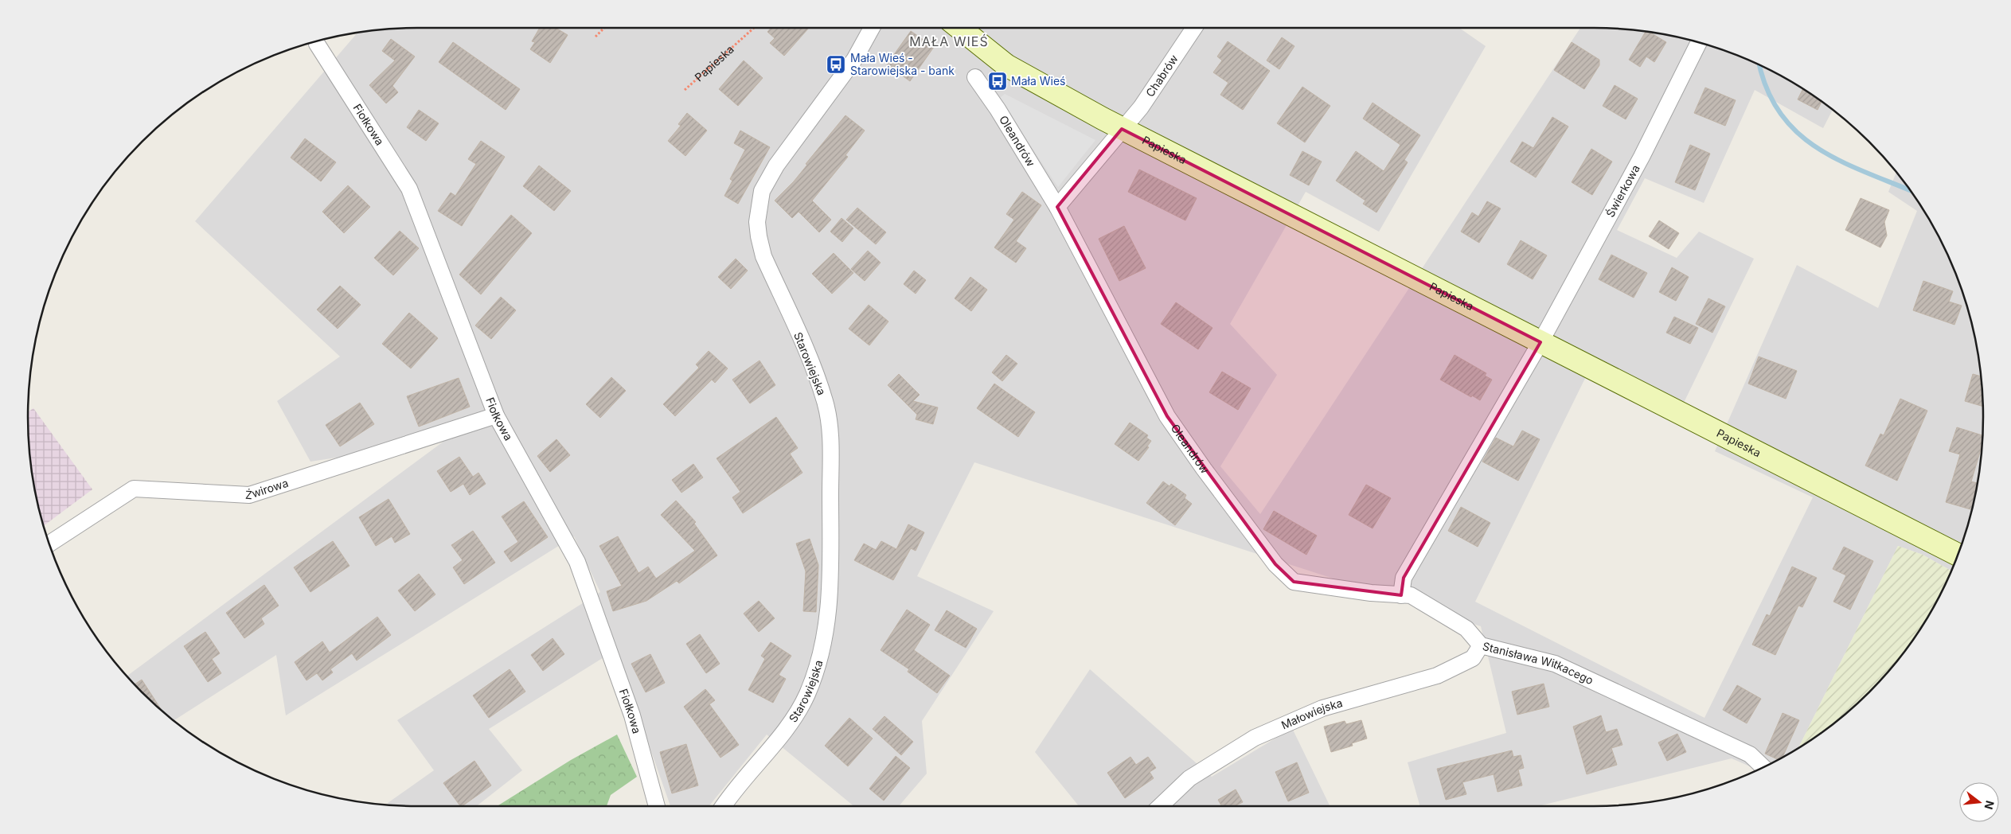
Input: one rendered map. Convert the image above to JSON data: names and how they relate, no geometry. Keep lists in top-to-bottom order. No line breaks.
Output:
{"streets":{"street":["Papieska","Chabrów","Fiołkowa","Oleandrów","Świerkowa","Starowiejska","Żwirowa","Stanisława Witkacego","Małowiejska"]},"crossings":[["Papieska","Chabrów"],["Papieska","Świerkowa"],["Fiołkowa","Żwirowa"],["Oleandrów","Stanisława Witkacego"],["Stanisława Witkacego","Małowiejska"]],"districts":["MAŁA WIEŚ"],"places":{"bus stop":["Mała Wieś - Starowiejska - bank","Mała Wieś"]},"north":"right"}
